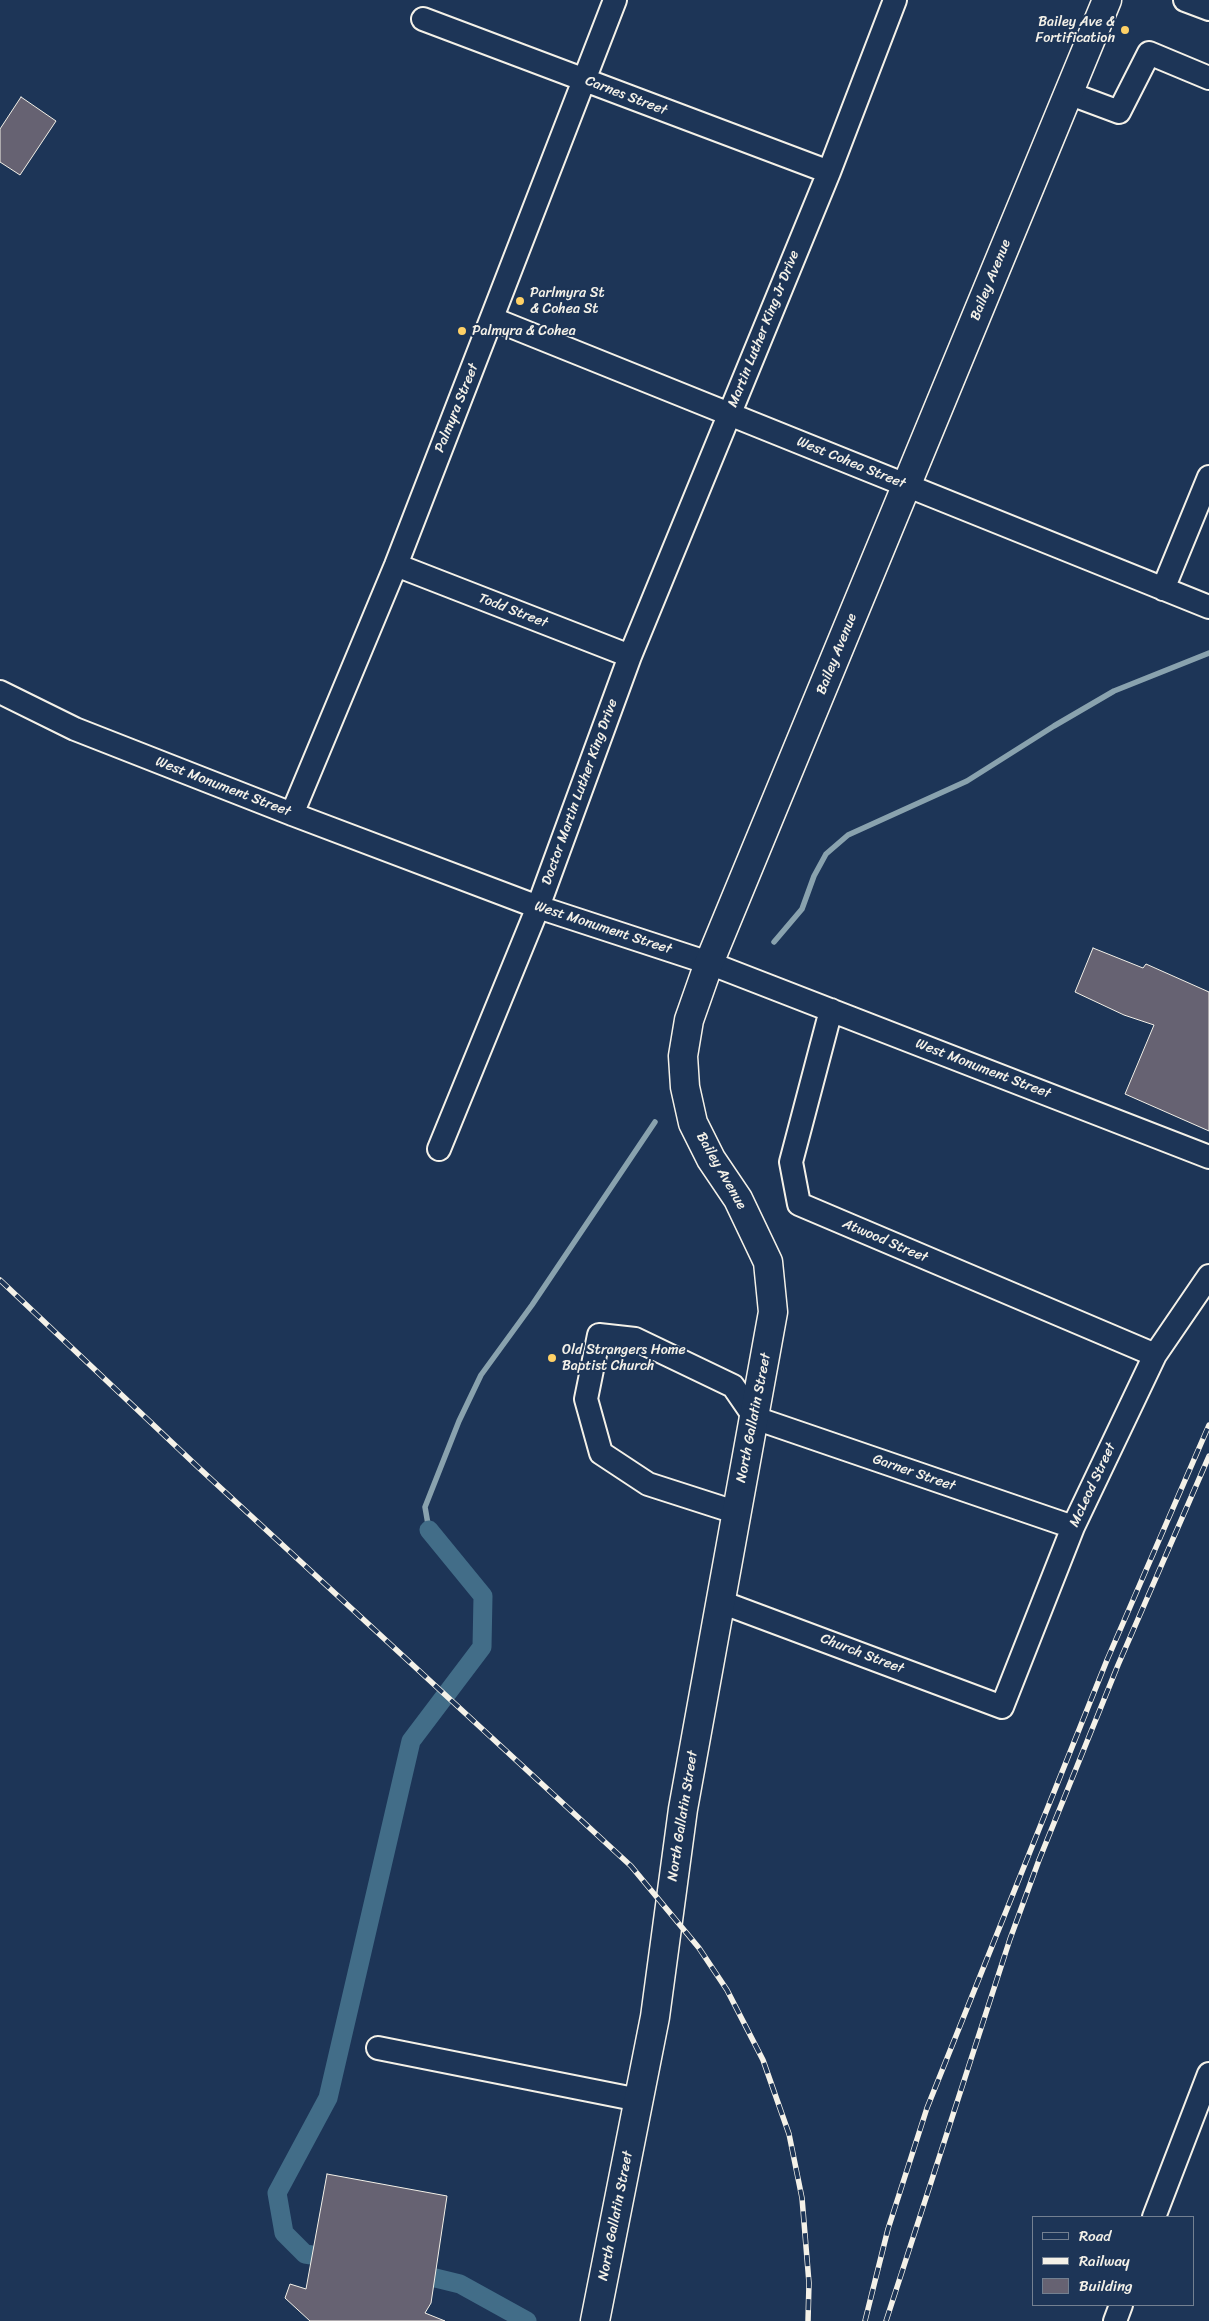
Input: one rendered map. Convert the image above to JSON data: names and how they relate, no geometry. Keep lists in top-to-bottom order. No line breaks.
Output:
{"streets":{"main road":["Bailey Avenue","North Gallatin Street"],"street":["Carnes Street","Martin Luther King Jr Drive","Palmyra Street","West Cohea Street","Todd Street","West Monument Street","Doctor Martin Luther King Drive","Atwood Street","Garner Street","McLeod Street","Church Street"]},"crossings":[["Carnes Street","Martin Luther King Jr Drive"],["Carnes Street","Palmyra Street"],["Bailey Avenue","West Cohea Street"],["Bailey Avenue","West Monument Street"],["Bailey Avenue","North Gallatin Street"],["Martin Luther King Jr Drive","West Cohea Street"],["Martin Luther King Jr Drive","Todd Street"],["Martin Luther King Jr Drive","Doctor Martin Luther King Drive"],["Palmyra Street","West Cohea Street"],["Palmyra Street","Todd Street"],["Palmyra Street","West Monument Street"],["Todd Street","Doctor Martin Luther King Drive"],["West Monument Street","Doctor Martin Luther King Drive"],["West Monument Street","Atwood Street"],["Atwood Street","McLeod Street"],["North Gallatin Street","Garner Street"],["North Gallatin Street","Church Street"],["Garner Street","McLeod Street"],["McLeod Street","Church Street"]],"places":["Bailey Ave & Fortification","Parlmyra St & Cohea St","Palmyra & Cohea","Old Strangers Home Baptist Church"],"legend":["Road","Railway","Building"]}
